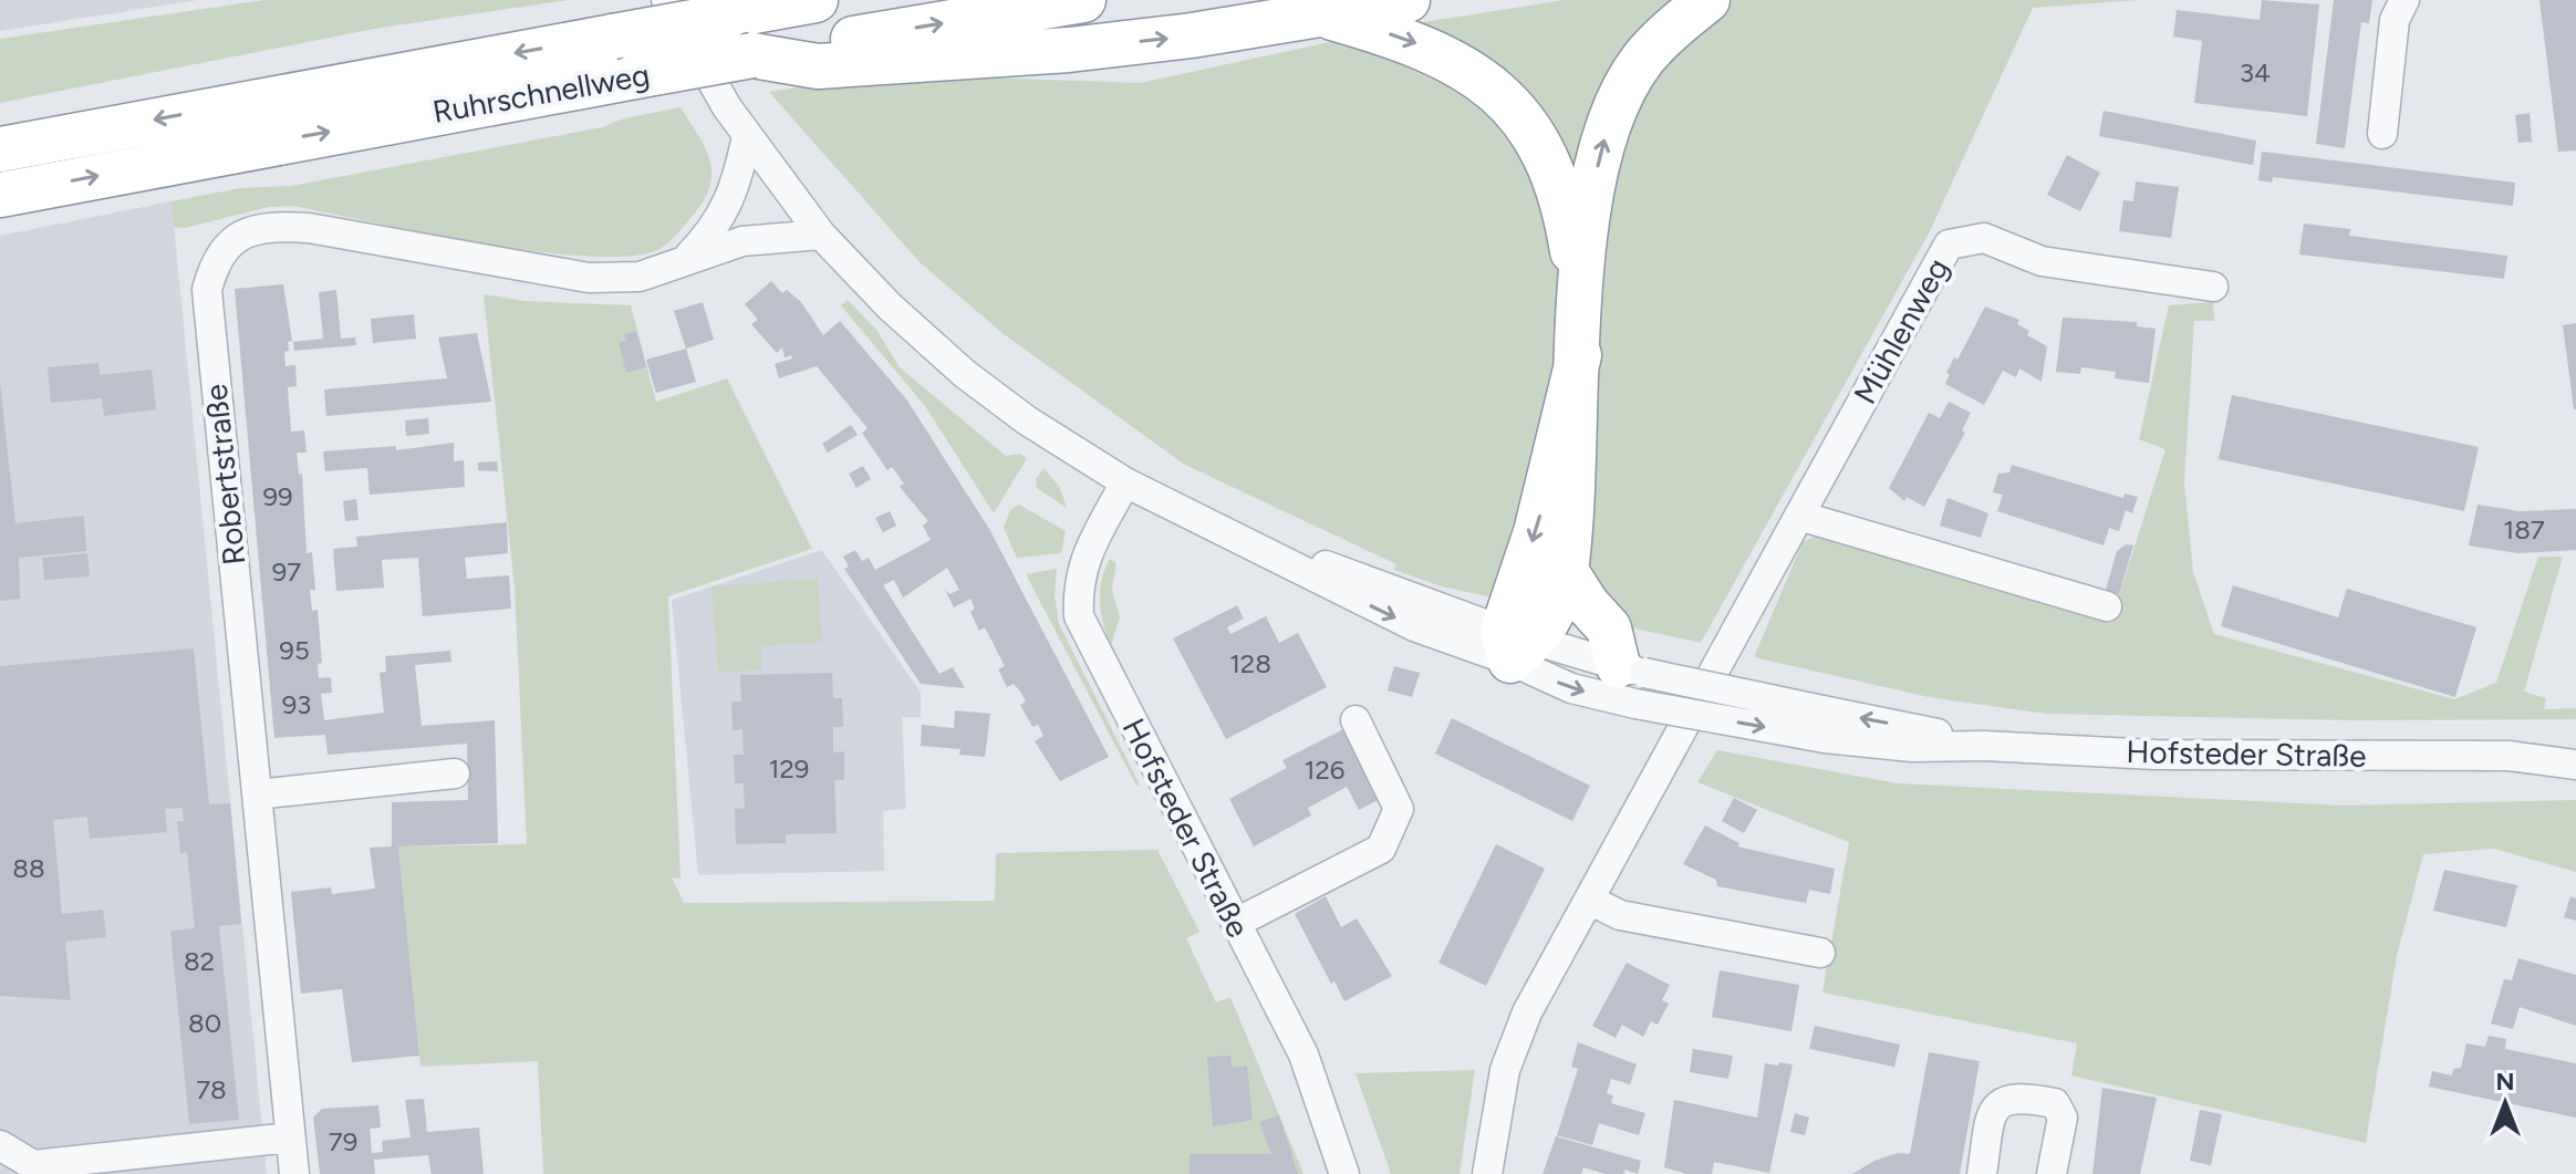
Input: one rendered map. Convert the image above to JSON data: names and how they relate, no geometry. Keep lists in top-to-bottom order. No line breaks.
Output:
{"streets":{"highway":["Ruhrschnellweg"],"street":["Mühlenweg","Robertstraße","Hofsteder Straße"]},"crossings":[["Robertstraße","Hofsteder Straße"]],"house_numbers":["34","99","187","97","95","128","93","129","126","88","82","80","78","79"],"north":"top"}
